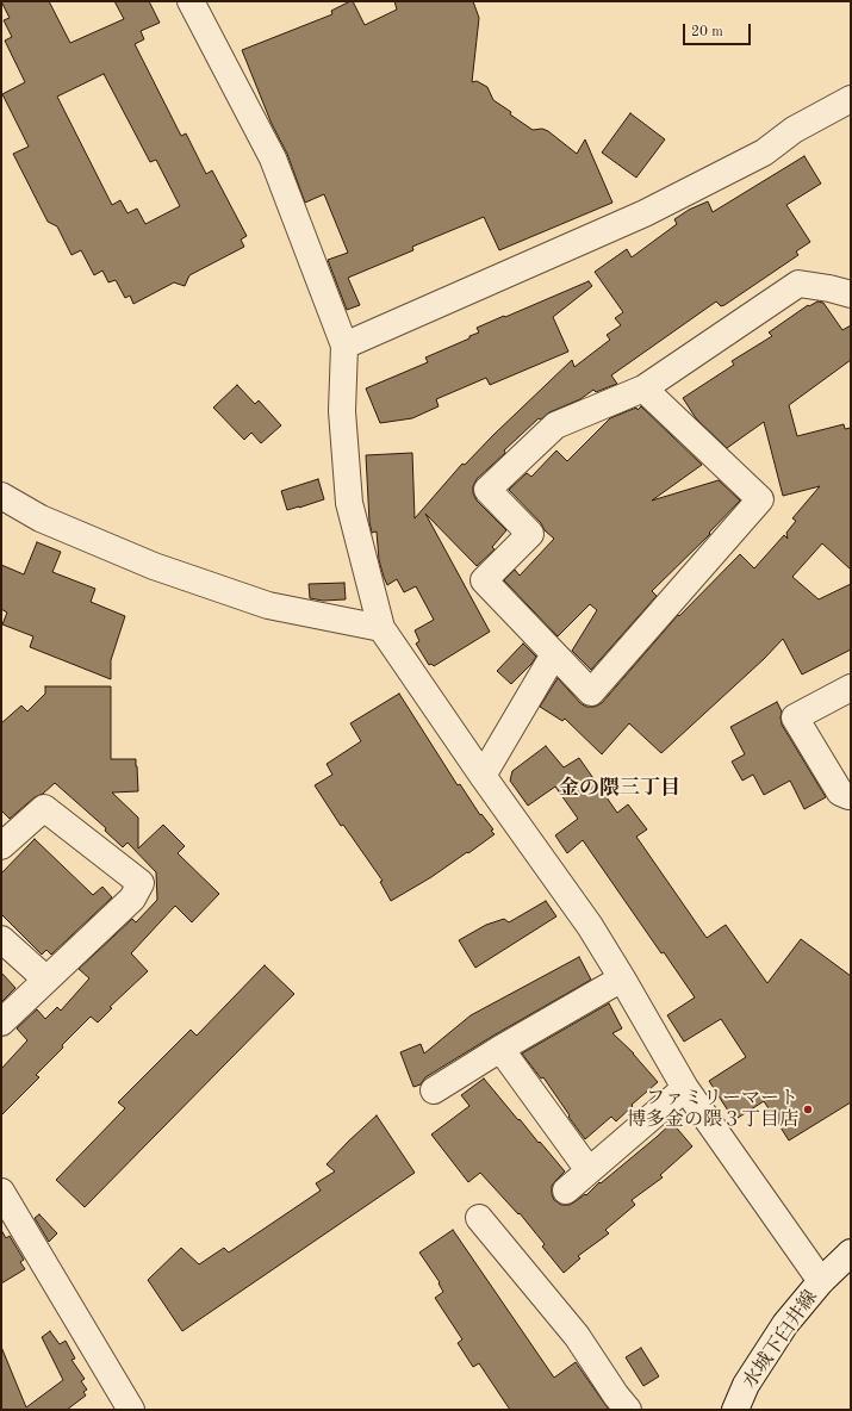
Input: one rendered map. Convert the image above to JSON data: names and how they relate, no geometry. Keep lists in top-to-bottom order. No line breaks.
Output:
{"streets":{"street":["水城下臼井線"]},"districts":["金の隈三丁目"],"places":["ファミリーマート 博多金の隈３丁目店"],"scale_bar":"20 m"}
